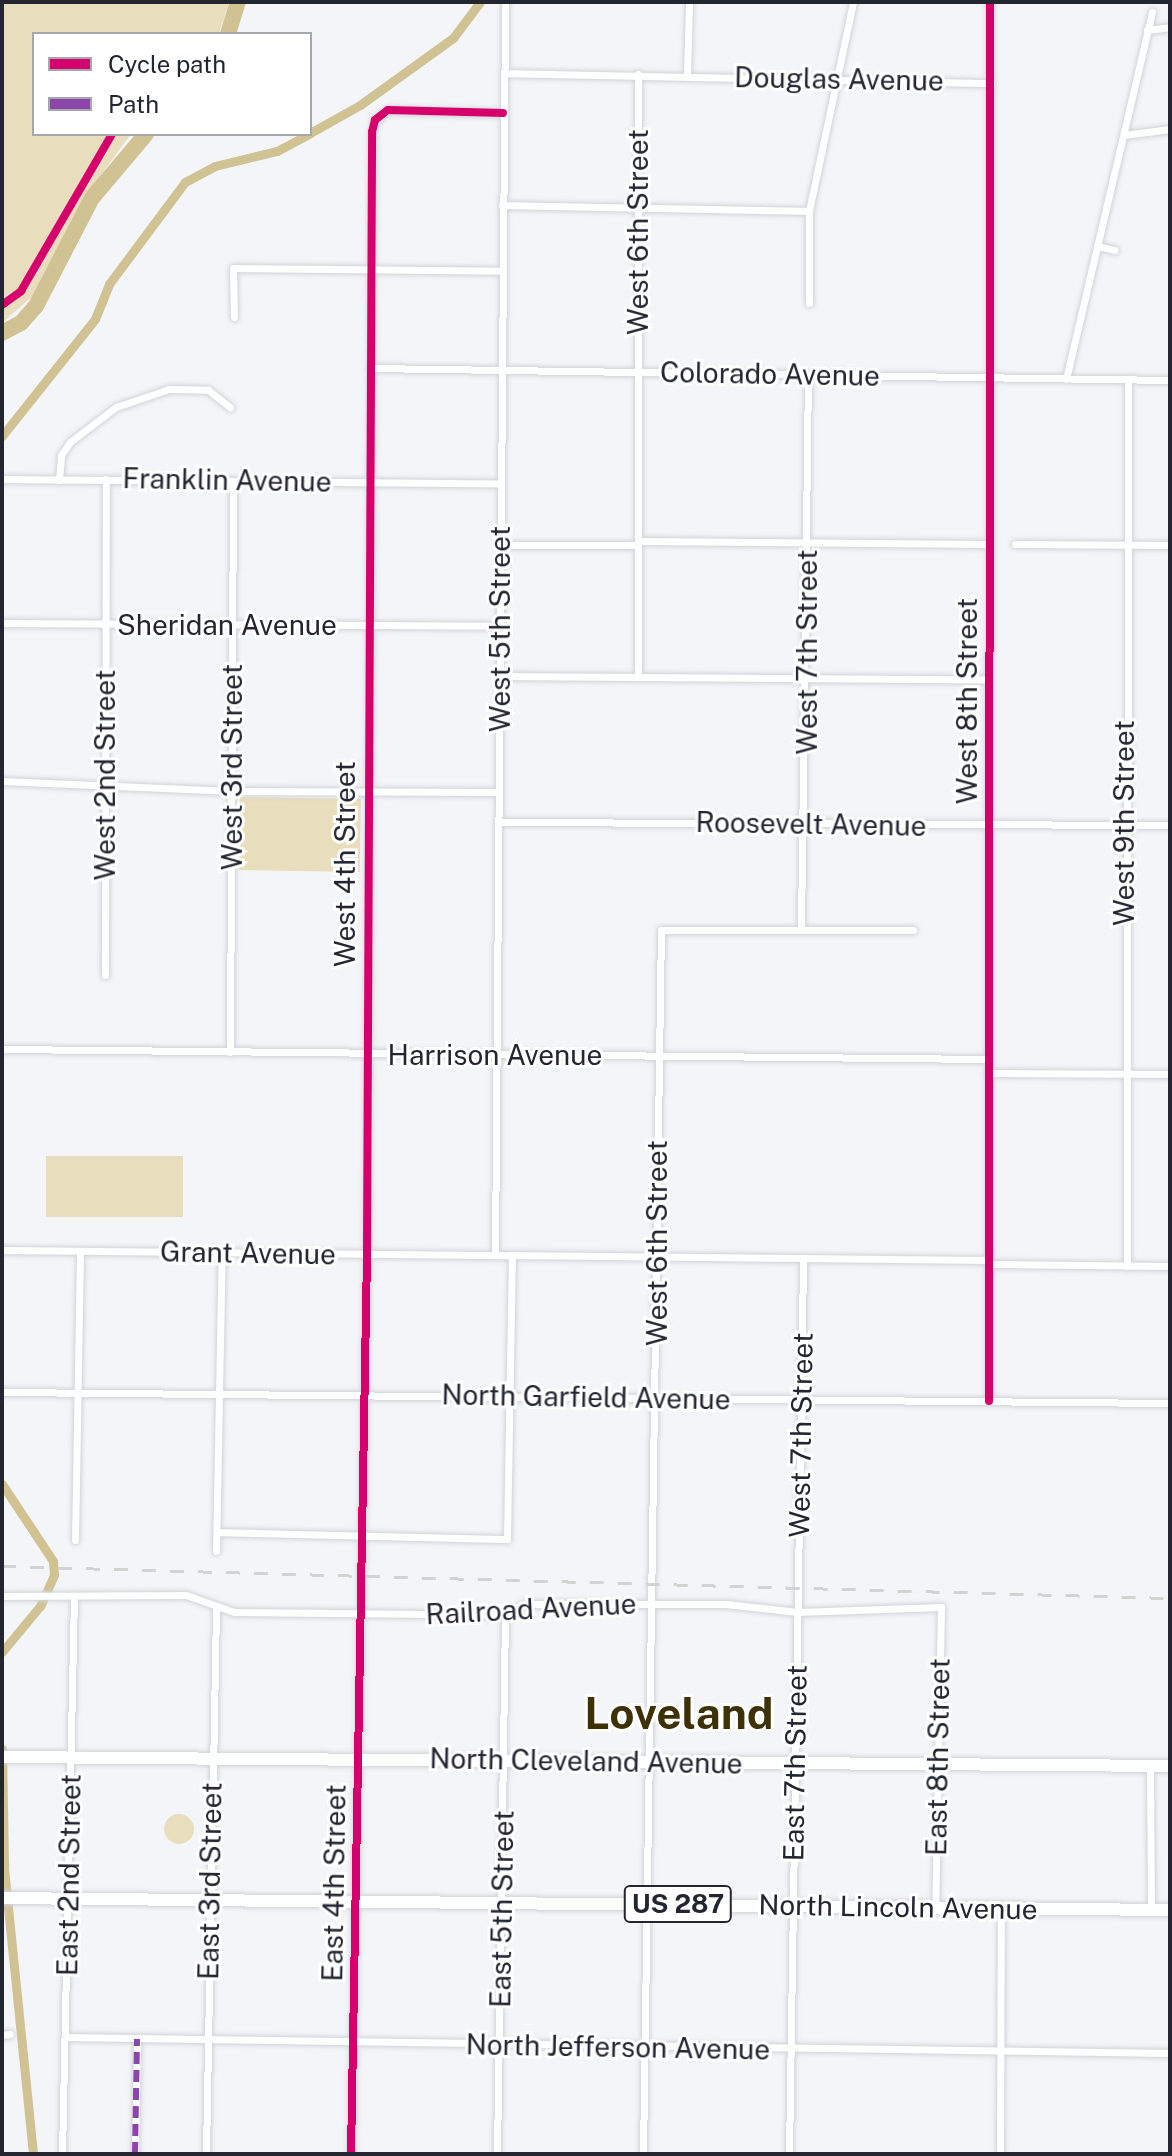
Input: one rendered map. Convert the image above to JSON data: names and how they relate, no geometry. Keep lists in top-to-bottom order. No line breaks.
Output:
{"streets":{"highway":["North Cleveland Avenue","US 287","North Lincoln Avenue"],"street":["Douglas Avenue","West 6th Street","Colorado Avenue","Franklin Avenue","Sheridan Avenue","West 5th Street","West 7th Street","West 8th Street","West 3rd Street","West 2nd Street","West 9th Street","Roosevelt Avenue","West 4th Street","Harrison Avenue","Grant Avenue","North Garfield Avenue","Railroad Avenue","East 8th Street","East 7th Street","East 2nd Street","East 3rd Street","East 4th Street","East 5th Street","North Jefferson Avenue"]},"crossings":[["Douglas Avenue","West 6th Street"],["Douglas Avenue","West 8th Street"],["West 6th Street","Colorado Avenue"],["West 6th Street","West 7th Street"],["West 6th Street","Harrison Avenue"],["West 6th Street","North Garfield Avenue"],["West 6th Street","Railroad Avenue"],["West 6th Street","North Cleveland Avenue"],["West 6th Street","North Lincoln Avenue"],["West 6th Street","North Jefferson Avenue"],["Colorado Avenue","West 5th Street"],["Colorado Avenue","West 7th Street"],["Colorado Avenue","West 8th Street"],["Colorado Avenue","West 9th Street"],["Colorado Avenue","West 4th Street"],["Franklin Avenue","West 5th Street"],["Franklin Avenue","West 3rd Street"],["Franklin Avenue","West 2nd Street"],["Franklin Avenue","West 4th Street"],["Sheridan Avenue","West 5th Street"],["Sheridan Avenue","West 3rd Street"],["Sheridan Avenue","West 2nd Street"],["Sheridan Avenue","West 4th Street"],["West 5th Street","Roosevelt Avenue"],["West 5th Street","West 4th Street"],["West 5th Street","Harrison Avenue"],["West 5th Street","Grant Avenue"],["West 7th Street","Roosevelt Avenue"],["West 7th Street","North Garfield Avenue"],["West 7th Street","Railroad Avenue"],["West 7th Street","East 7th Street"],["West 8th Street","Roosevelt Avenue"],["West 8th Street","Harrison Avenue"],["West 8th Street","North Garfield Avenue"],["West 3rd Street","Harrison Avenue"],["West 9th Street","Roosevelt Avenue"],["West 4th Street","Harrison Avenue"],["West 4th Street","Grant Avenue"],["West 4th Street","North Garfield Avenue"],["West 4th Street","Railroad Avenue"],["West 4th Street","East 4th Street"],["Railroad Avenue","East 8th Street"],["Railroad Avenue","East 7th Street"],["Railroad Avenue","East 2nd Street"],["Railroad Avenue","East 3rd Street"],["Railroad Avenue","East 4th Street"],["Railroad Avenue","East 5th Street"],["East 8th Street","North Cleveland Avenue"],["East 8th Street","North Lincoln Avenue"],["North Cleveland Avenue","East 7th Street"],["North Cleveland Avenue","East 2nd Street"],["North Cleveland Avenue","East 3rd Street"],["North Cleveland Avenue","East 4th Street"],["North Cleveland Avenue","East 5th Street"],["East 7th Street","North Lincoln Avenue"],["East 7th Street","North Jefferson Avenue"],["East 2nd Street","North Lincoln Avenue"],["East 2nd Street","North Jefferson Avenue"],["East 3rd Street","North Lincoln Avenue"],["East 3rd Street","North Jefferson Avenue"],["East 4th Street","North Lincoln Avenue"],["East 4th Street","North Jefferson Avenue"],["North Lincoln Avenue","East 5th Street"],["East 5th Street","North Jefferson Avenue"]],"districts":["Loveland"],"legend":["Cycle path","Path"]}
